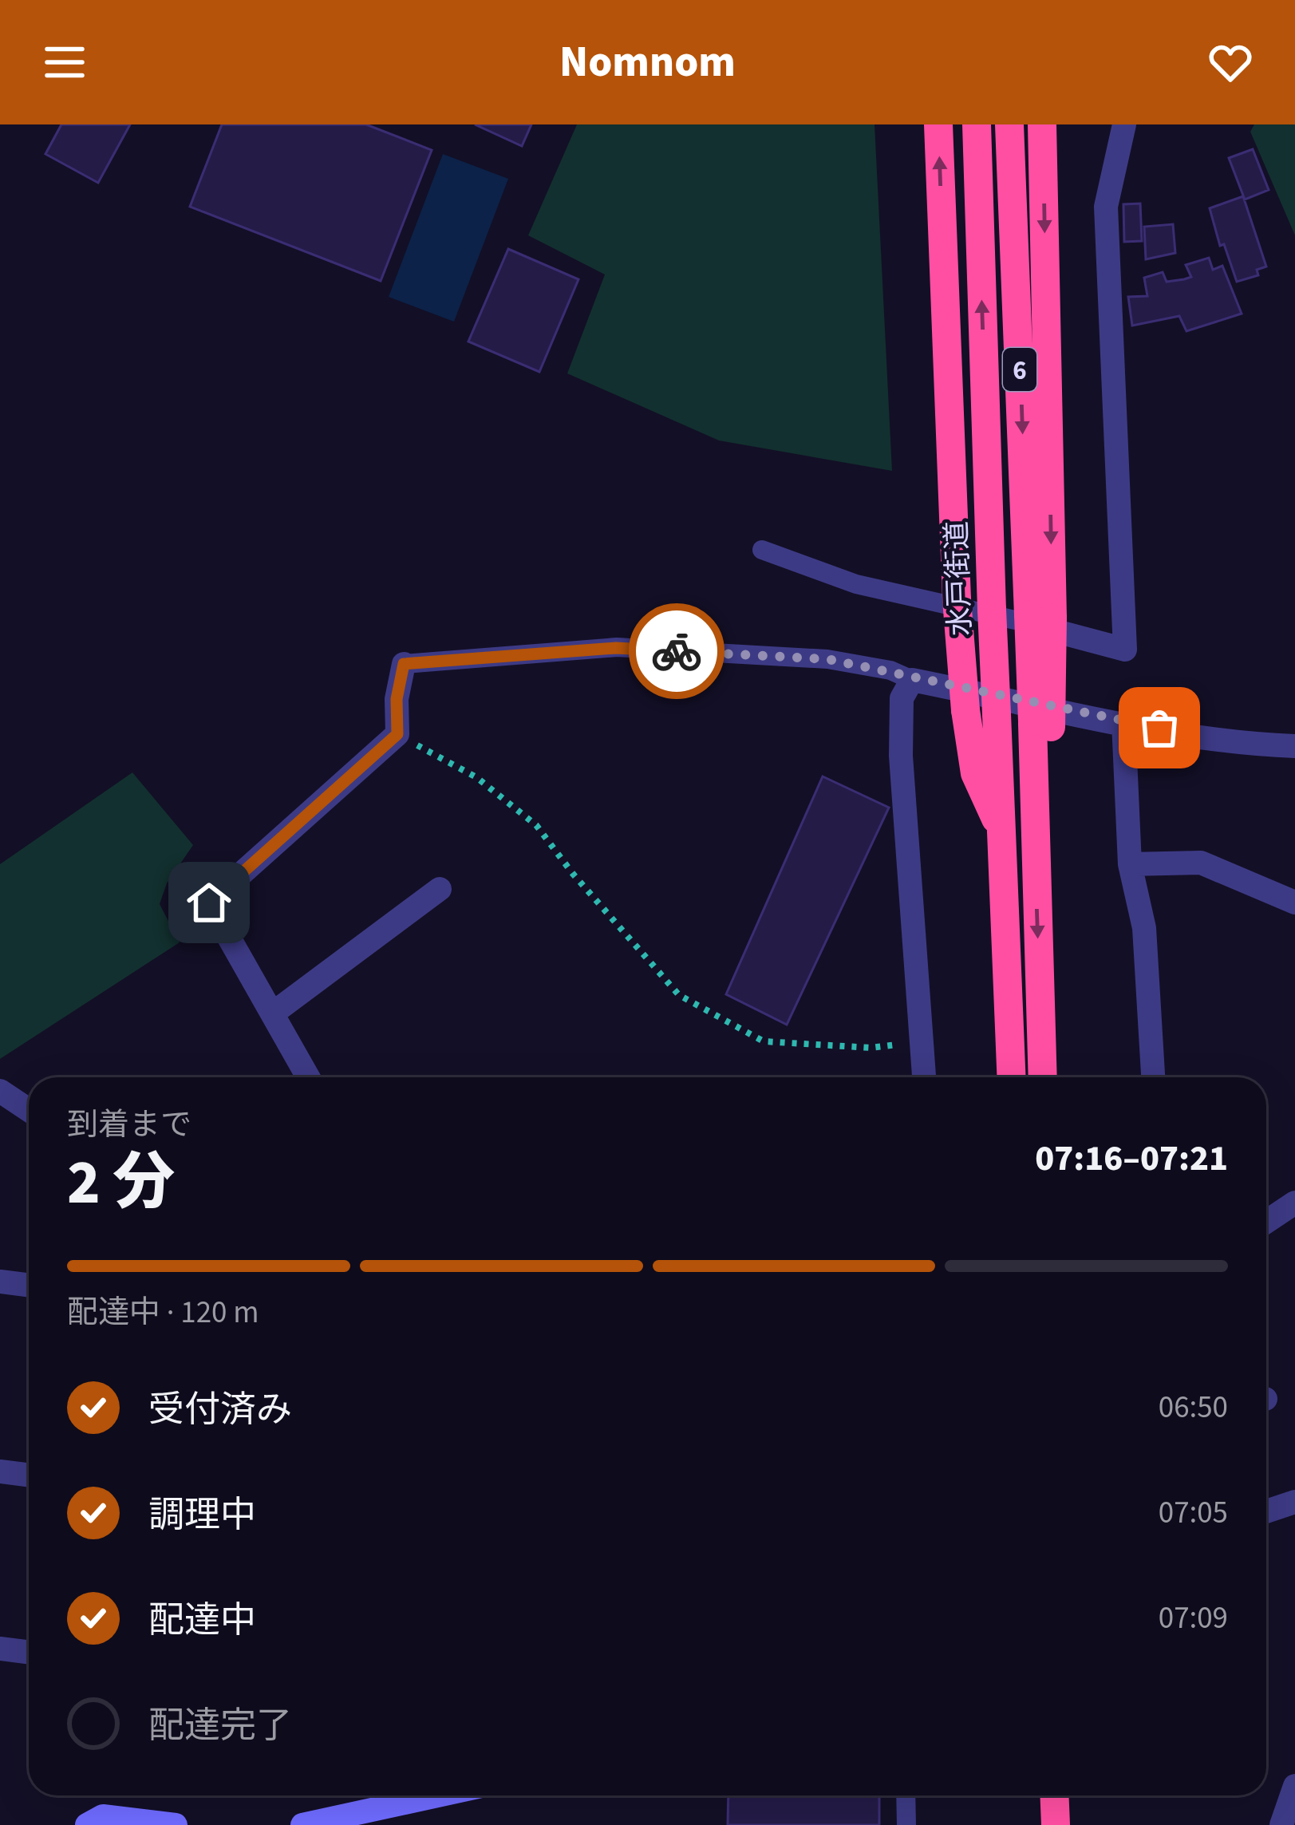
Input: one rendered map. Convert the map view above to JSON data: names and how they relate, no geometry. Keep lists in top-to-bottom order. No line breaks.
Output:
{"streets":{"highway":["6","水戸街道"]},"page":{"header":"Nomnom","heading":["2 分","到着まで","07:16–07:21"],"bar":"配達中 · 120 m","list":[["受付済み","06:50"],["調理中","07:05"],["配達中","07:09"],"配達完了"]}}
